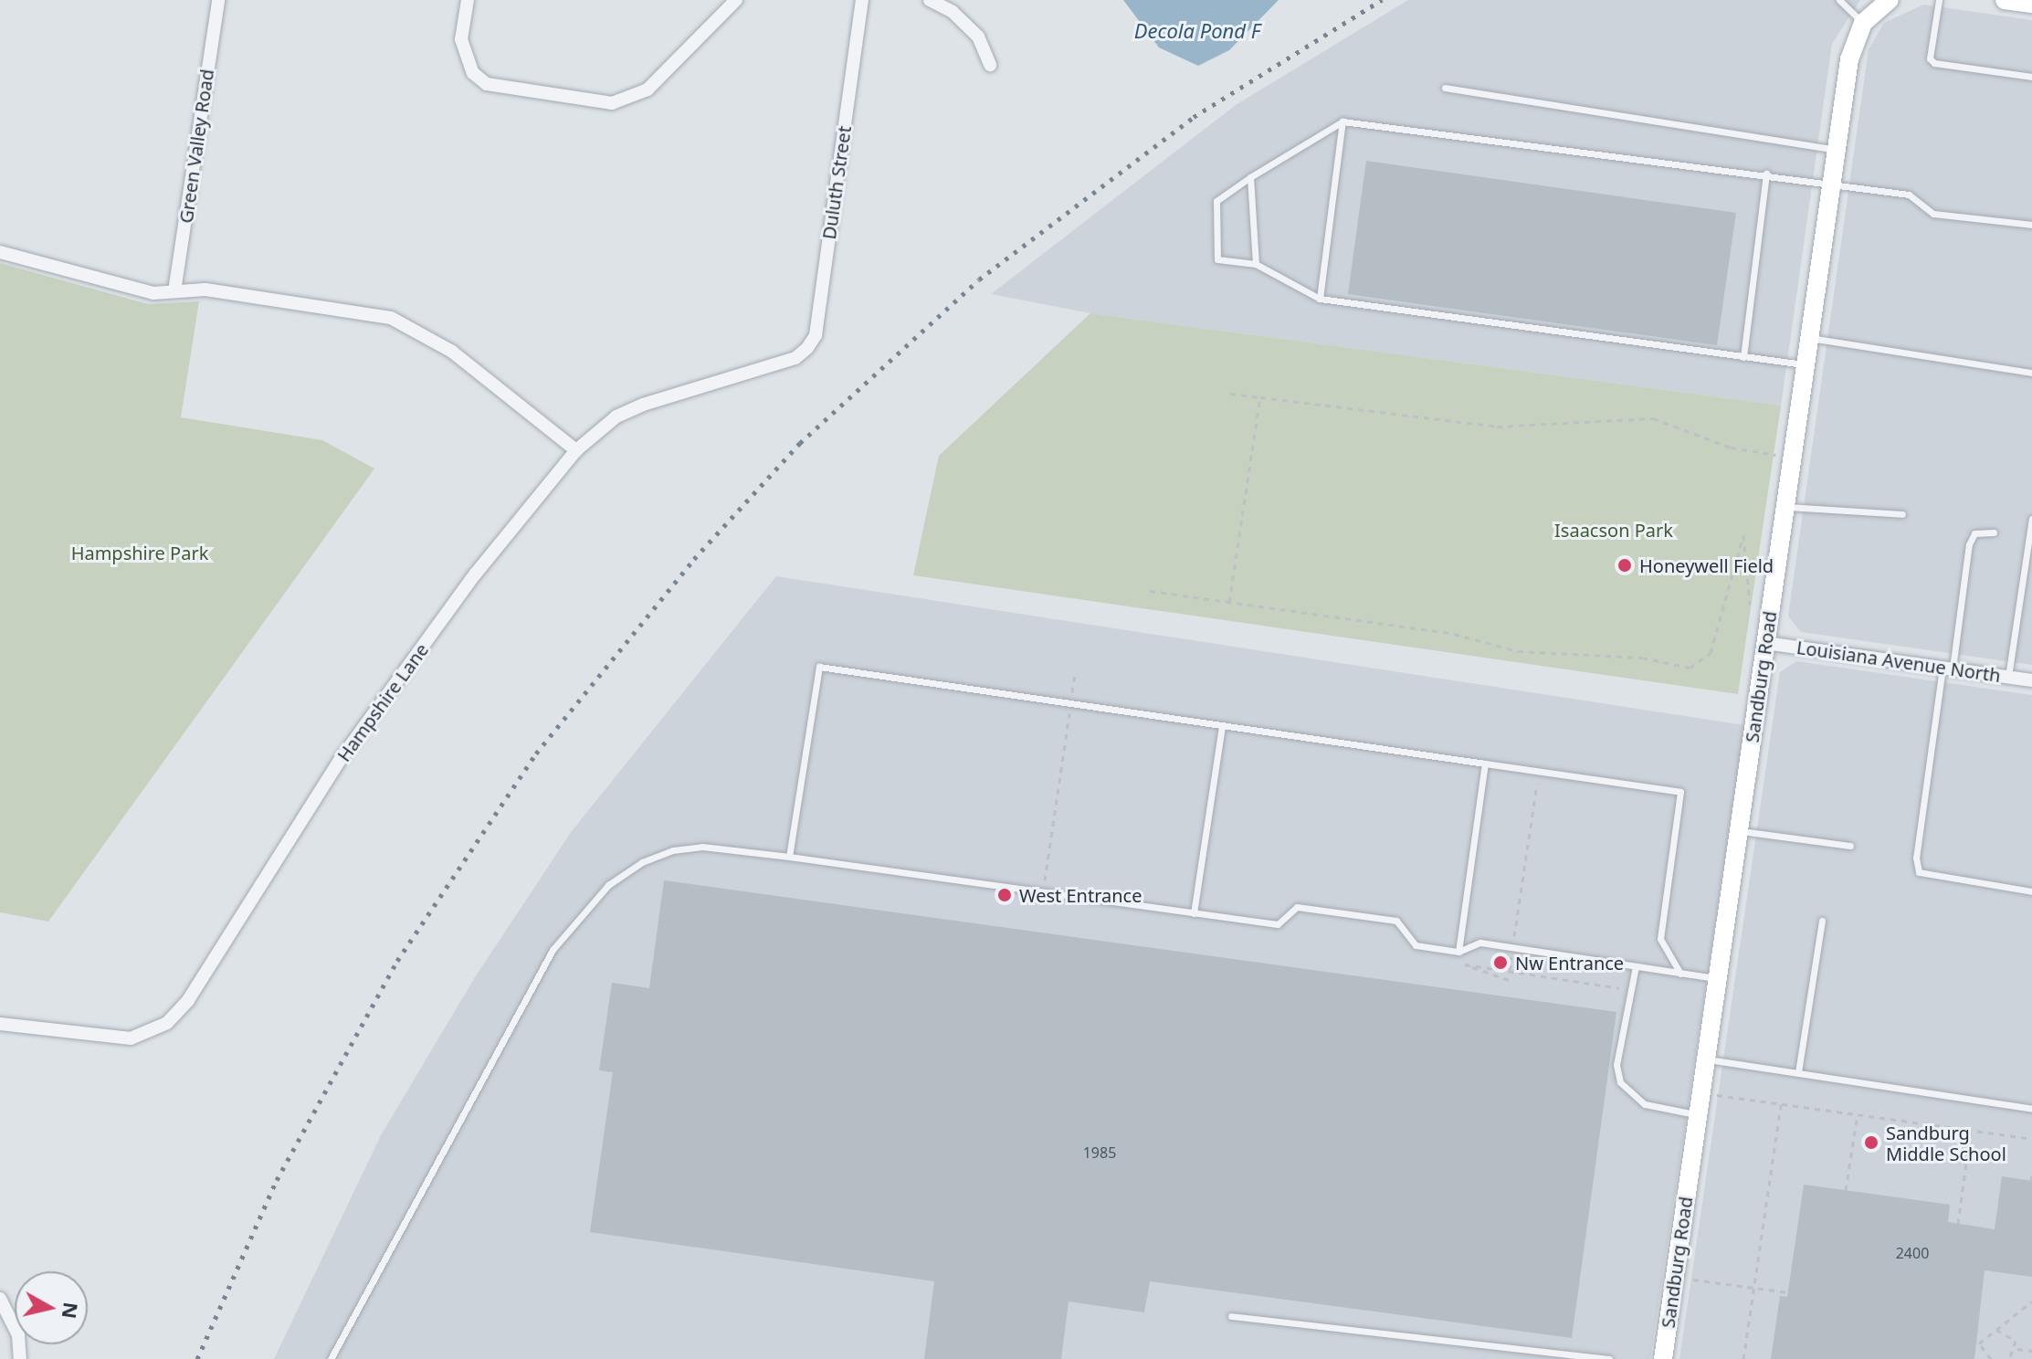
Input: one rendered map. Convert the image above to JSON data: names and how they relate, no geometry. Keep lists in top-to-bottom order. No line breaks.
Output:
{"streets":{"street":["Green Valley Road","Duluth Street","Louisiana Avenue North","Sandburg Road","Hampshire Lane"]},"crossings":[["Duluth Street","Hampshire Lane"],["Louisiana Avenue North","Sandburg Road"]],"water":["Decola Pond F"],"parks":["Isaacson Park","Hampshire Park"],"places":["Honeywell Field","West Entrance","Nw Entrance","Sandburg Middle School"],"house_numbers":["1985","2400"],"north":"right"}
